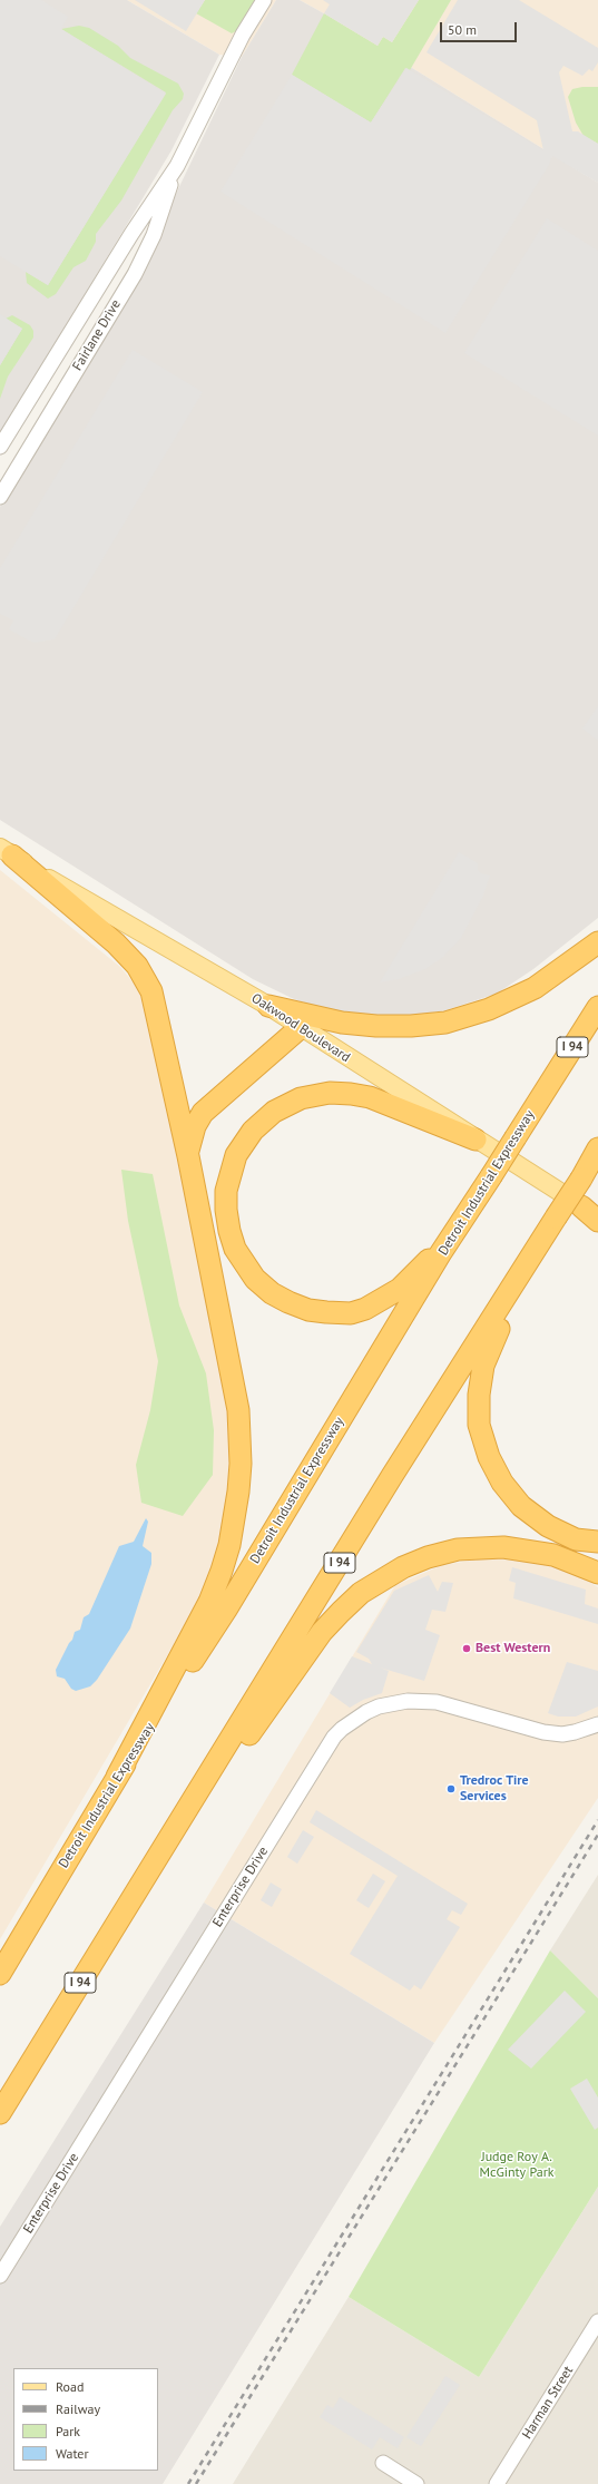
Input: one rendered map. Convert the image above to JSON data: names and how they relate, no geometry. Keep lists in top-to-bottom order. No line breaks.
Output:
{"streets":{"highway":["I 94","Detroit Industrial Expressway"],"main road":["Oakwood Boulevard"],"street":["Fairlane Drive","Enterprise Drive","Harman Street"]},"parks":["Judge Roy A. McGinty Park"],"places":["Best Western","Tredroc Tire Services"],"legend":["Road","Railway","Park","Water"],"scale_bar":"50 m"}
